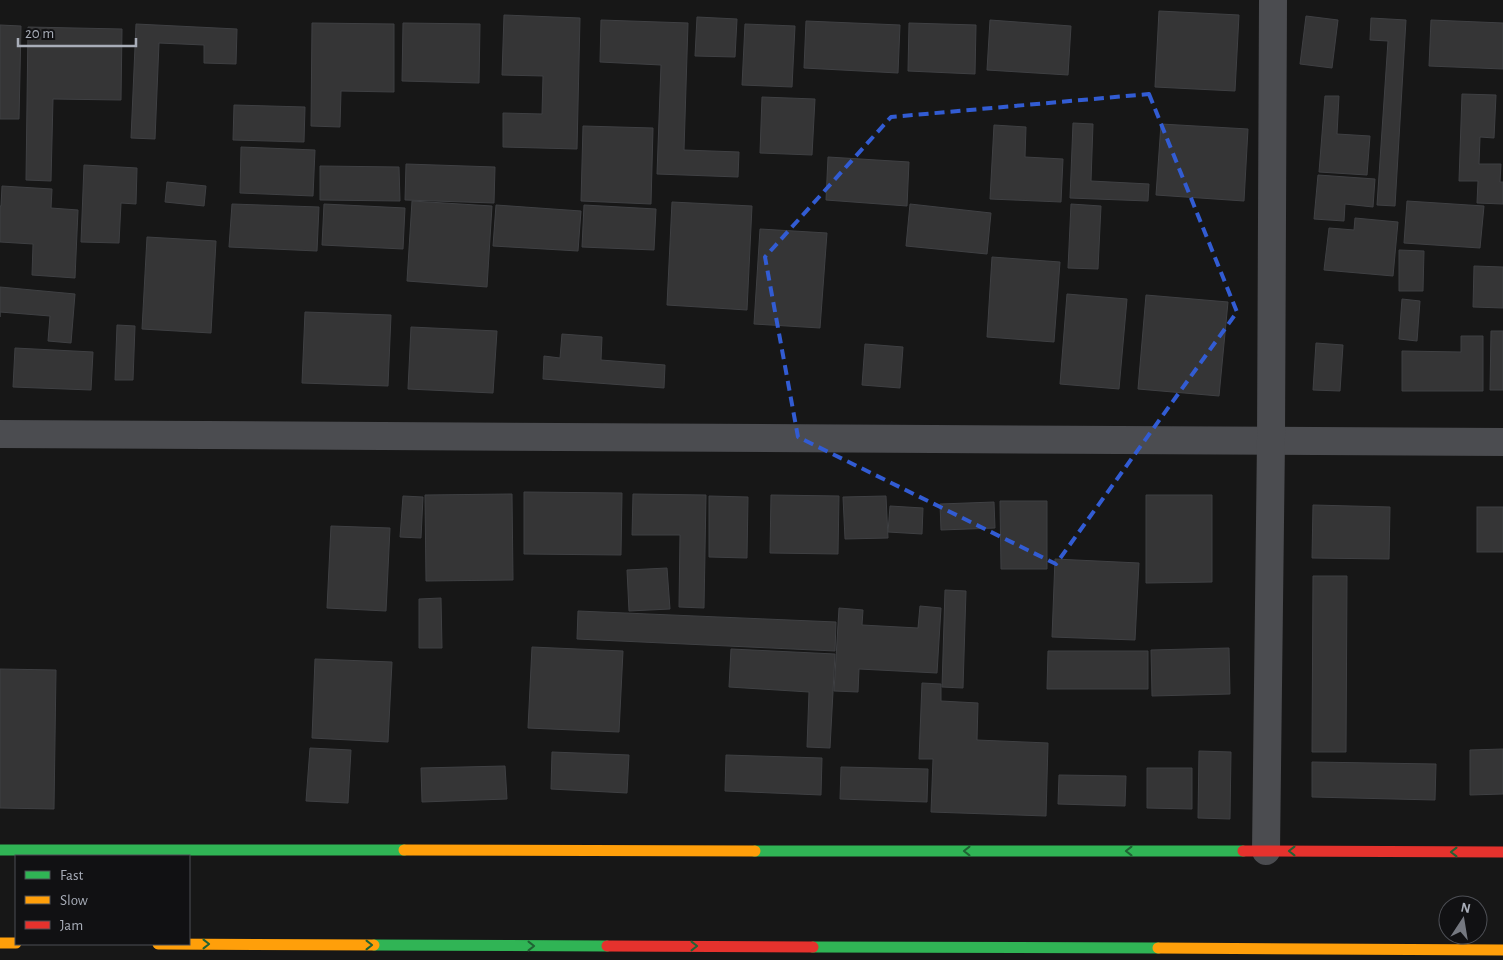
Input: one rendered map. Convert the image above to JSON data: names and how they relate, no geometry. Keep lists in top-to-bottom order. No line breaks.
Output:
{"legend":["Fast","Slow","Jam"],"scale_bar":"20 m","north":"top"}
